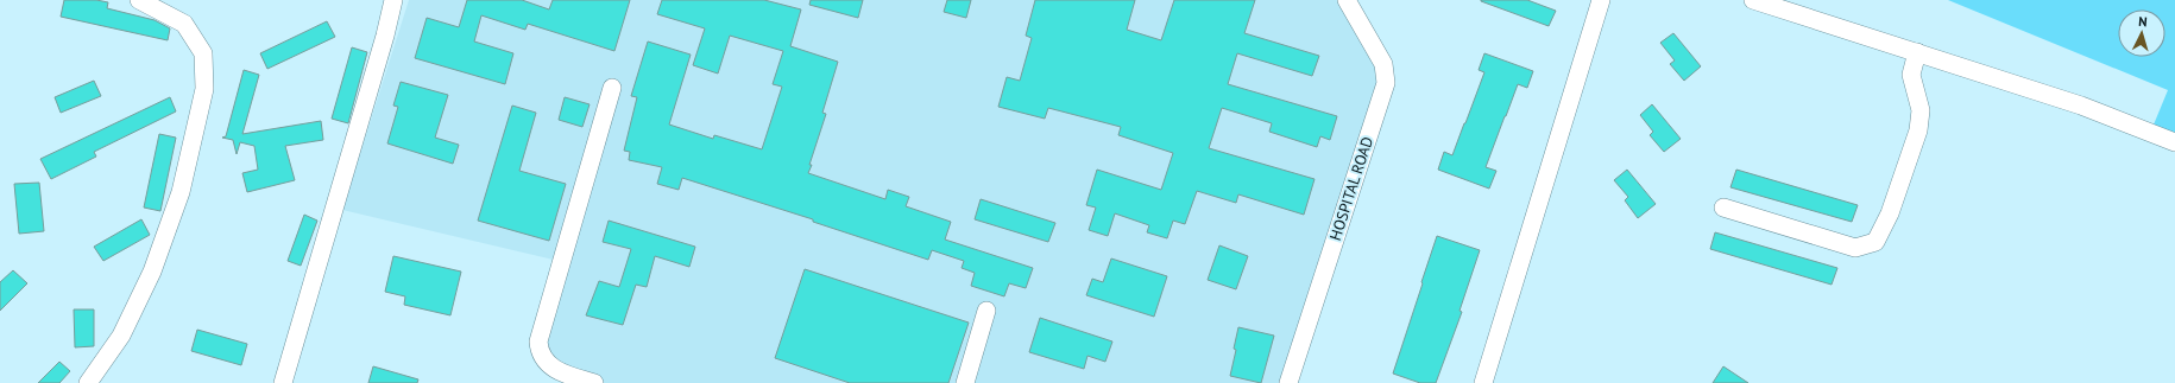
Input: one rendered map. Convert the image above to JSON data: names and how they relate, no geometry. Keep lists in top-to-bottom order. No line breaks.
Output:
{"streets":{"street":["HOSPITAL ROAD"]},"north":"top"}
